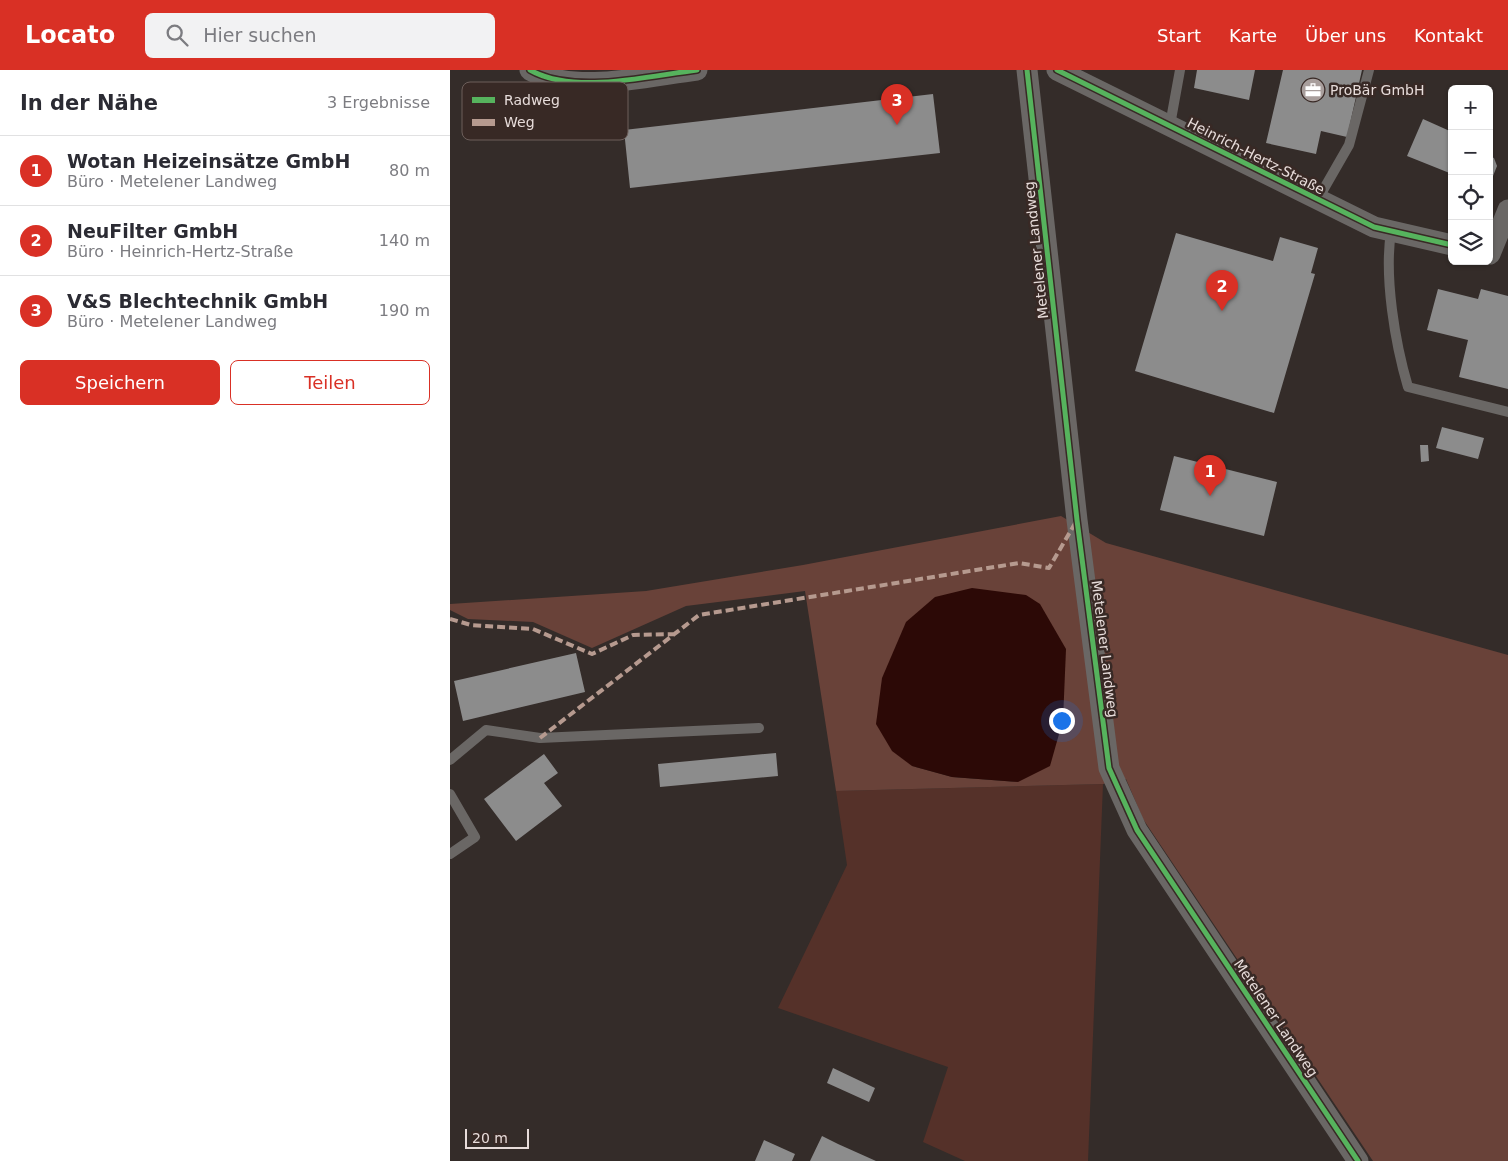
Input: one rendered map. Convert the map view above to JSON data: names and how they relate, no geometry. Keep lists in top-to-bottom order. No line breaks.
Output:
{"streets":{"street":["Heinrich-Hertz-Straße","Metelener Landweg"]},"places":{"office":["ProBär GmbH"]},"legend":["Radweg","Weg"],"scale_bar":"20 m","page":{"header":"Locato","search":"Hier suchen","nav":["Start","Karte","Über uns","Kontakt"],"heading":["In der Nähe","3 Ergebnisse"],"pins":["3","2","1"],"map_buttons":["+","−"],"list":[{"mark":"1","name":"Wotan Heizeinsätze GmbH","note":"Büro · Metelener Landweg","value":"80 m"},{"mark":"2","name":"NeuFilter GmbH","note":"Büro · Heinrich-Hertz-Straße","value":"140 m"},{"mark":"3","name":"V&S Blechtechnik GmbH","note":"Büro · Metelener Landweg","value":"190 m"}],"buttons":["Speichern","Teilen"],"scale":"20 m"}}
